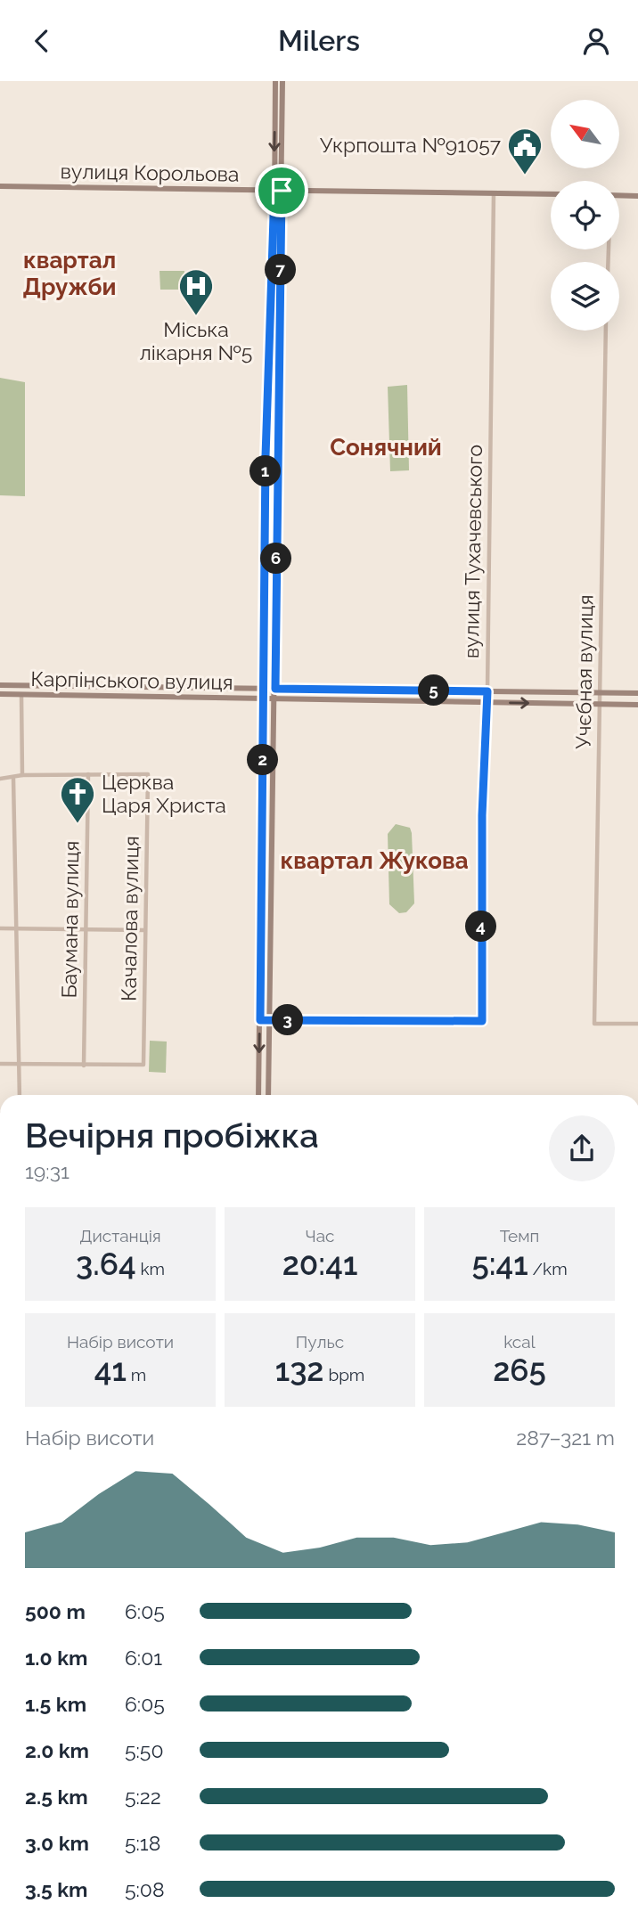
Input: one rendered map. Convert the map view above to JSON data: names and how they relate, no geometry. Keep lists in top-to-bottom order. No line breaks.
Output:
{"streets":{"main road":["вулиця Корольова","Карпінського вулиця"],"street":["вулиця Тухачевського","Учєбная вулиця","Качалова вулиця","Баумана вулиця"]},"crossings":[["вулиця Корольова","вулиця Тухачевського"],["вулиця Тухачевського","Карпінського вулиця"],["Учєбная вулиця","Карпінського вулиця"],["Качалова вулиця","Баумана вулиця"]],"districts":["квартал Дружби","Сонячний","квартал Жукова"],"places":{"public building":["Укрпошта №91057"],"hospital":["Міська лікарня №5"],"church":["Церква Царя Христа"]},"north":"top left","page":{"header":"Milers","pins":["7","1","6","5","2","4","3"],"heading":["Вечірня пробіжка","19:31"],"stats":[["Дистанція","3.64 km"],["Час","20:41"],["Темп","5:41 /km"],["Набір висоти","41 m"],["Пульс","132 bpm"],["kcal","265"]],"chart":["Набір висоти","287–321 m"],"list":[{"name":"500 m","note":"6:05"},{"name":"1.0 km","note":"6:01"},{"name":"1.5 km","note":"6:05"},{"name":"2.0 km","note":"5:50"},{"name":"2.5 km","note":"5:22"},{"name":"3.0 km","note":"5:18"},{"name":"3.5 km","note":"5:08"}]}}
